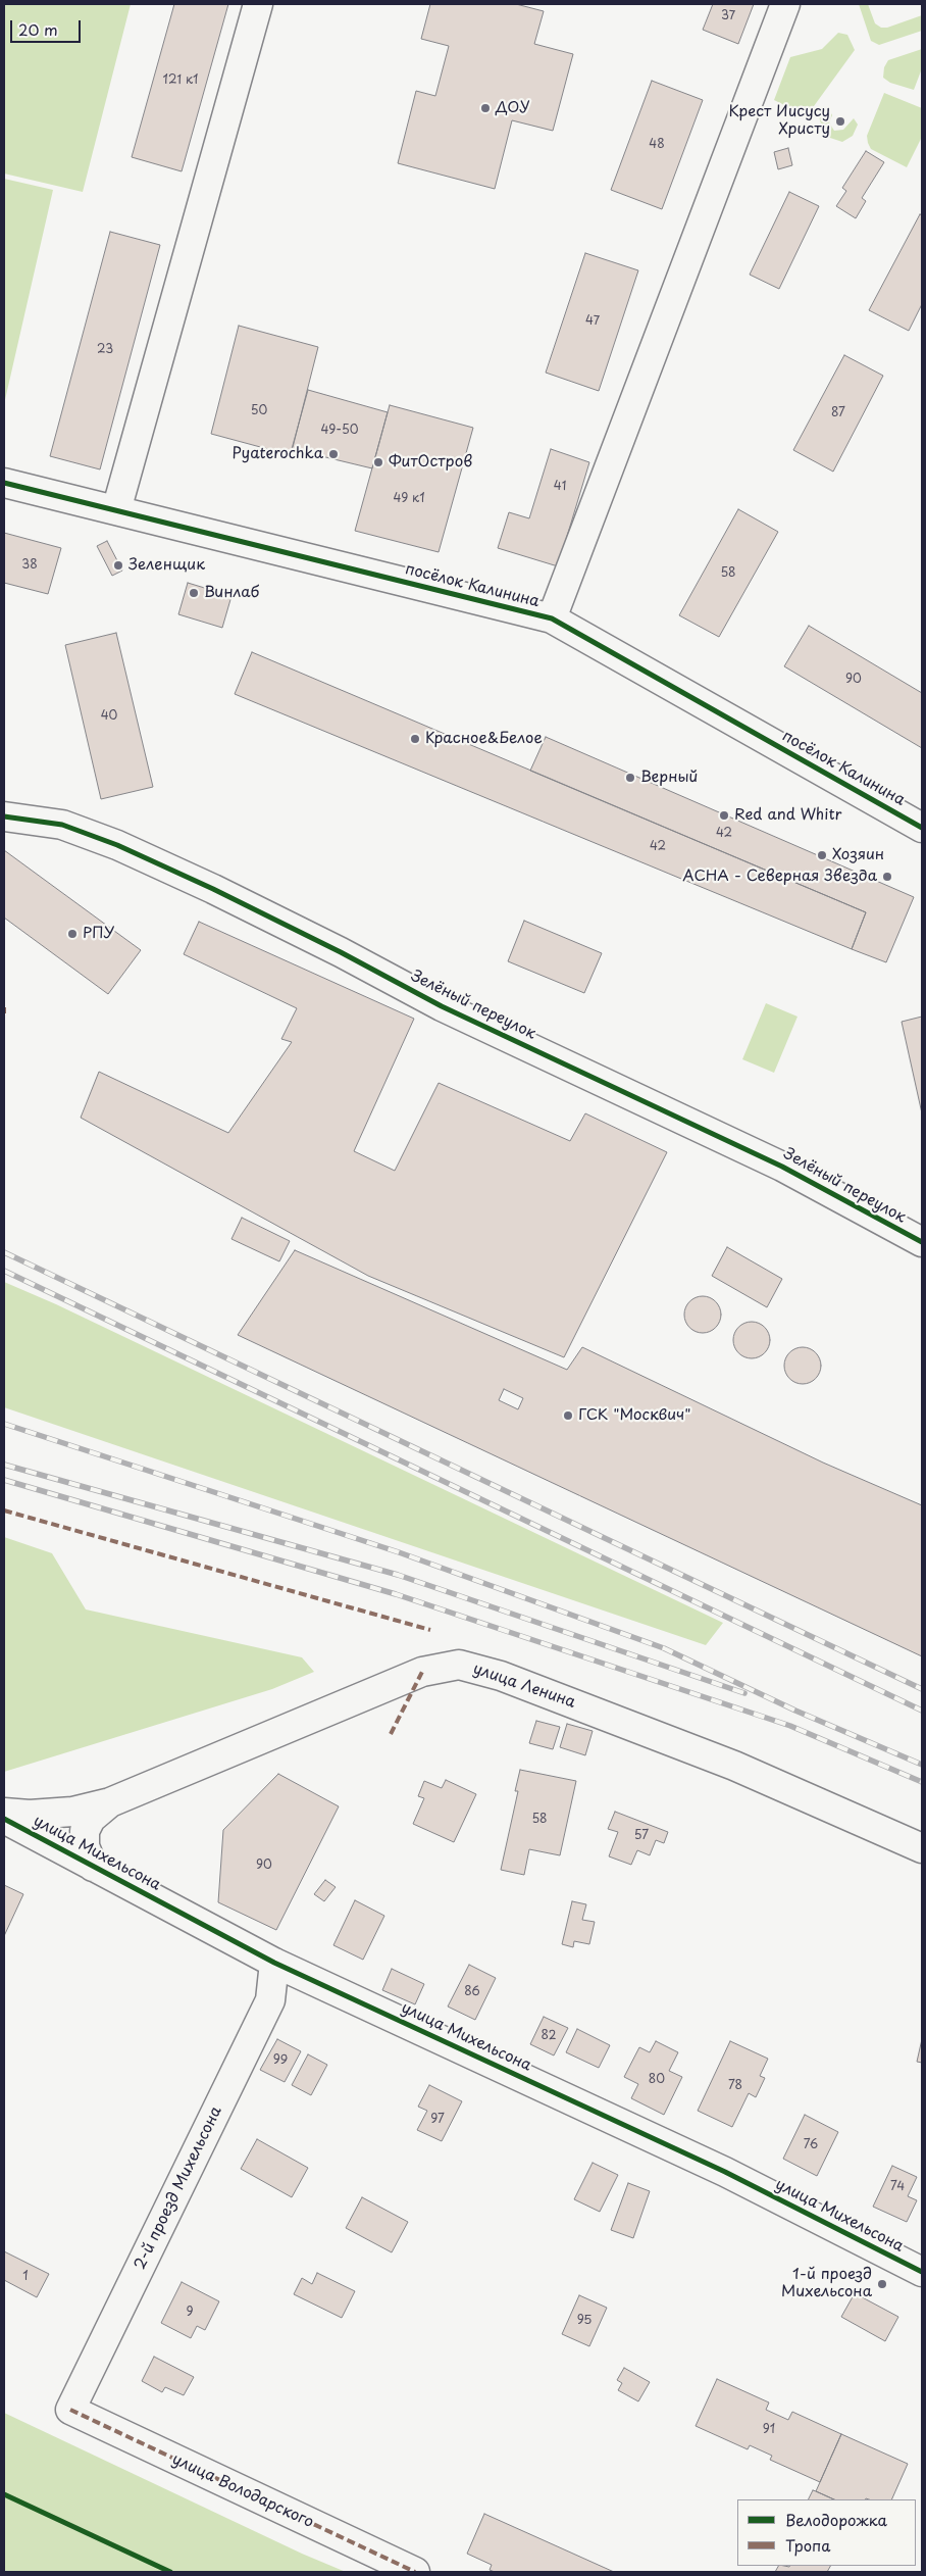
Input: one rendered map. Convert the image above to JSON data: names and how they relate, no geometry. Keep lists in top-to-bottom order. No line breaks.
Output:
{"streets":{"street":["посёлок Калинина","Зелёный переулок","улица Ленина","улица Михельсона","2-й проезд Михельсона","улица Володарского"]},"crossings":[["улица Михельсона","2-й проезд Михельсона"],["2-й проезд Михельсона","улица Володарского"]],"places":["ДОУ","Крест Иисусу Христу","Pyaterochka","ФитОстров","Зеленщик","Винлаб","Красное&Белое","Верный","Red and Whitr","Хозяин","АСНА - Северная Звезда","РПУ","ГСК \"Москвич\"","1-й проезд Михельсона"],"house_numbers":["37","121 к1","48","47","23","50","87","49-50","41","49 к1","38","58","90","40","42","42","58","57","90","86","82","99","80","78","97","76","74","1","9","95","91"],"legend":["Велодорожка","Тропа"],"scale_bar":"20 m"}
